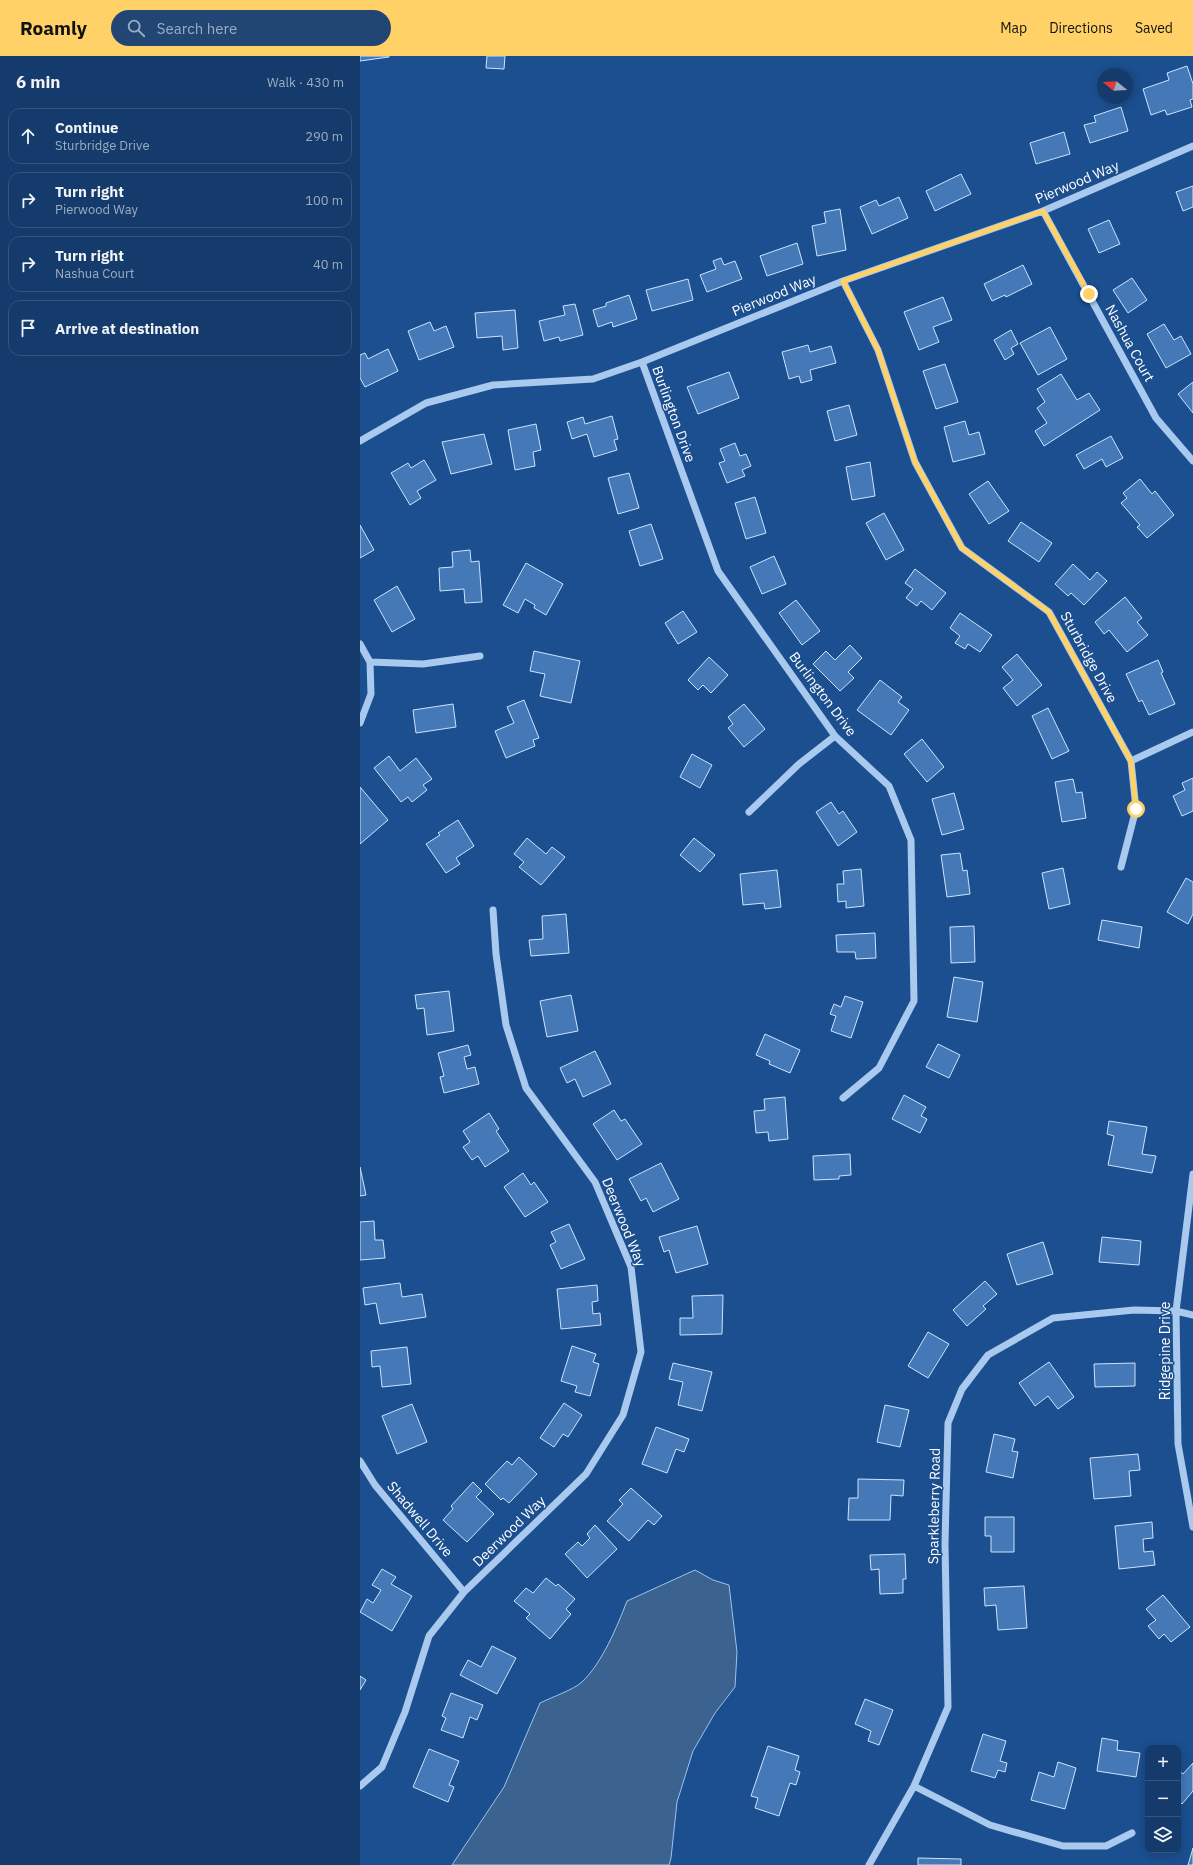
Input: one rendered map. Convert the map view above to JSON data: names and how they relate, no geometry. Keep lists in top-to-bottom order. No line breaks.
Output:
{"streets":{"street":["Pierwood Way","Nashua Court","Burlington Drive","Sturbridge Drive","Deerwood Way","Ridgepine Drive","Sparkleberry Road","Shadwell Drive"]},"crossings":[["Pierwood Way","Nashua Court"],["Pierwood Way","Burlington Drive"],["Pierwood Way","Sturbridge Drive"],["Deerwood Way","Shadwell Drive"],["Ridgepine Drive","Sparkleberry Road"]],"north":"left","page":{"header":"Roamly","search":"Search here","nav":["Map","Directions","Saved"],"heading":["6 min","Walk · 430 m"],"list":[["Continue","Sturbridge Drive","290 m"],["Turn right","Pierwood Way","100 m"],["Turn right","Nashua Court","40 m"],"Arrive at destination"],"map_buttons":["+","−"]}}
